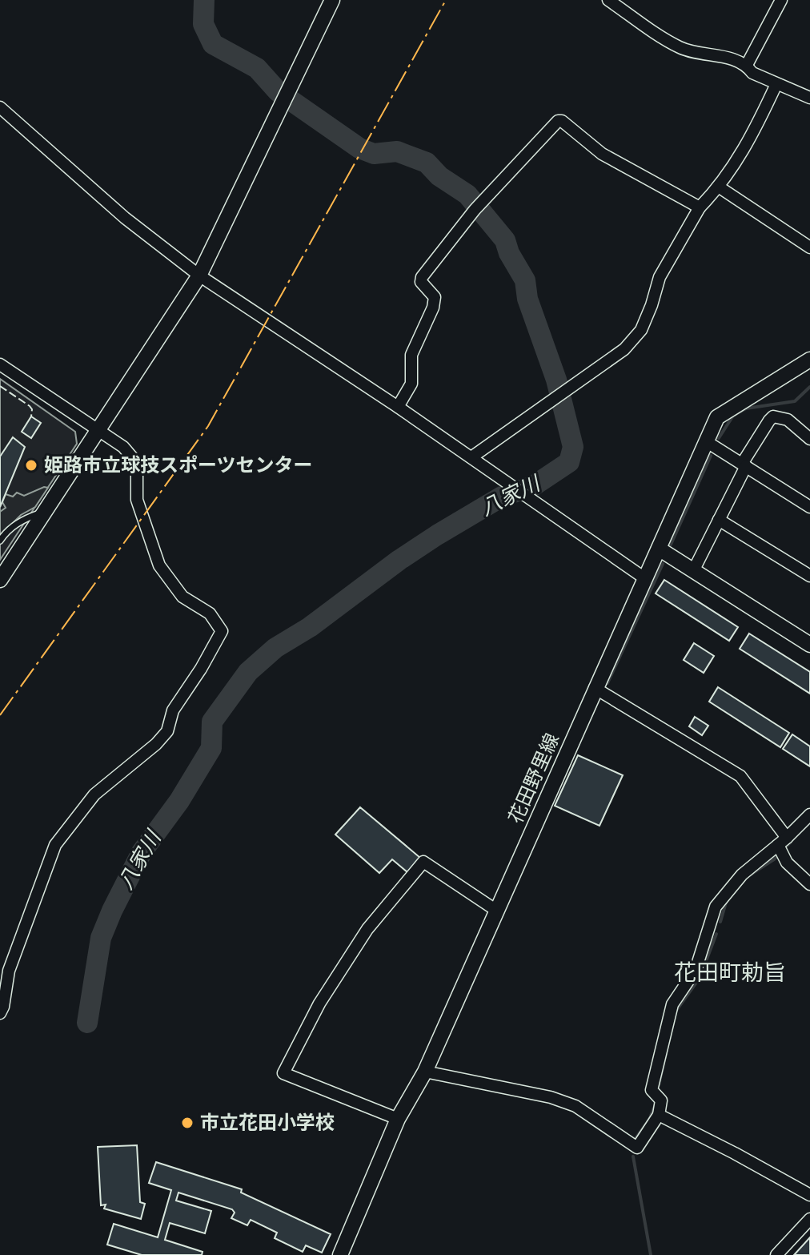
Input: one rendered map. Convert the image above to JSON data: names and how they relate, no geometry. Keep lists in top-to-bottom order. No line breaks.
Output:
{"streets":{"main road":["花田野里線"]},"districts":["花田町勅旨"],"water":["八家川"],"places":["姫路市立球技スポーツセンター","市立花田小学校"]}
